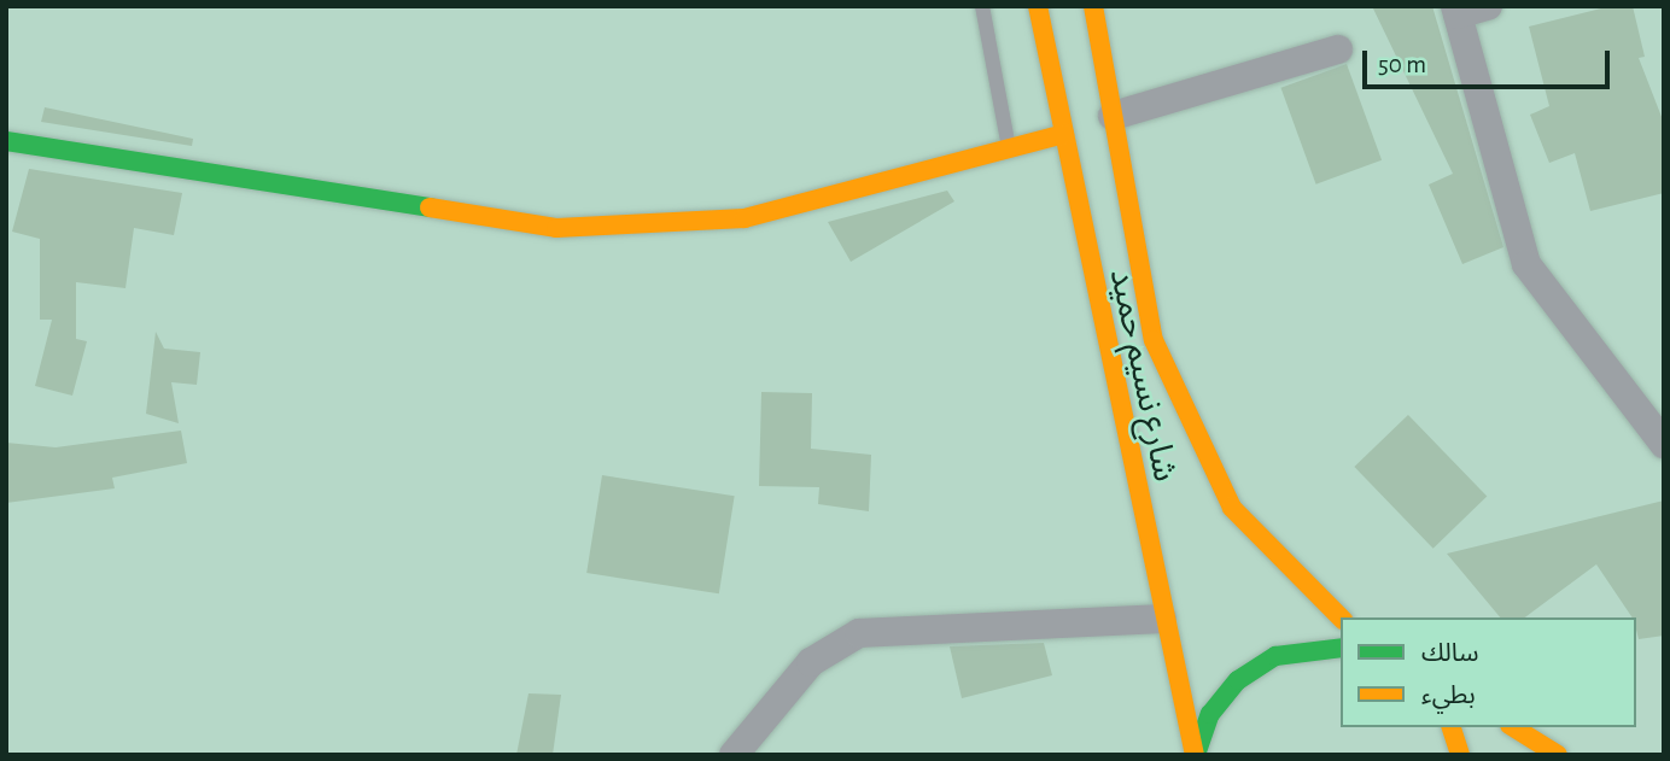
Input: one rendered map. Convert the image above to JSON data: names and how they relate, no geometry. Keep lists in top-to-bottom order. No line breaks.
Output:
{"streets":{"main road":["شارع نسيم حميد"]},"legend":["سالك","بطيء"],"scale_bar":"50 m"}
